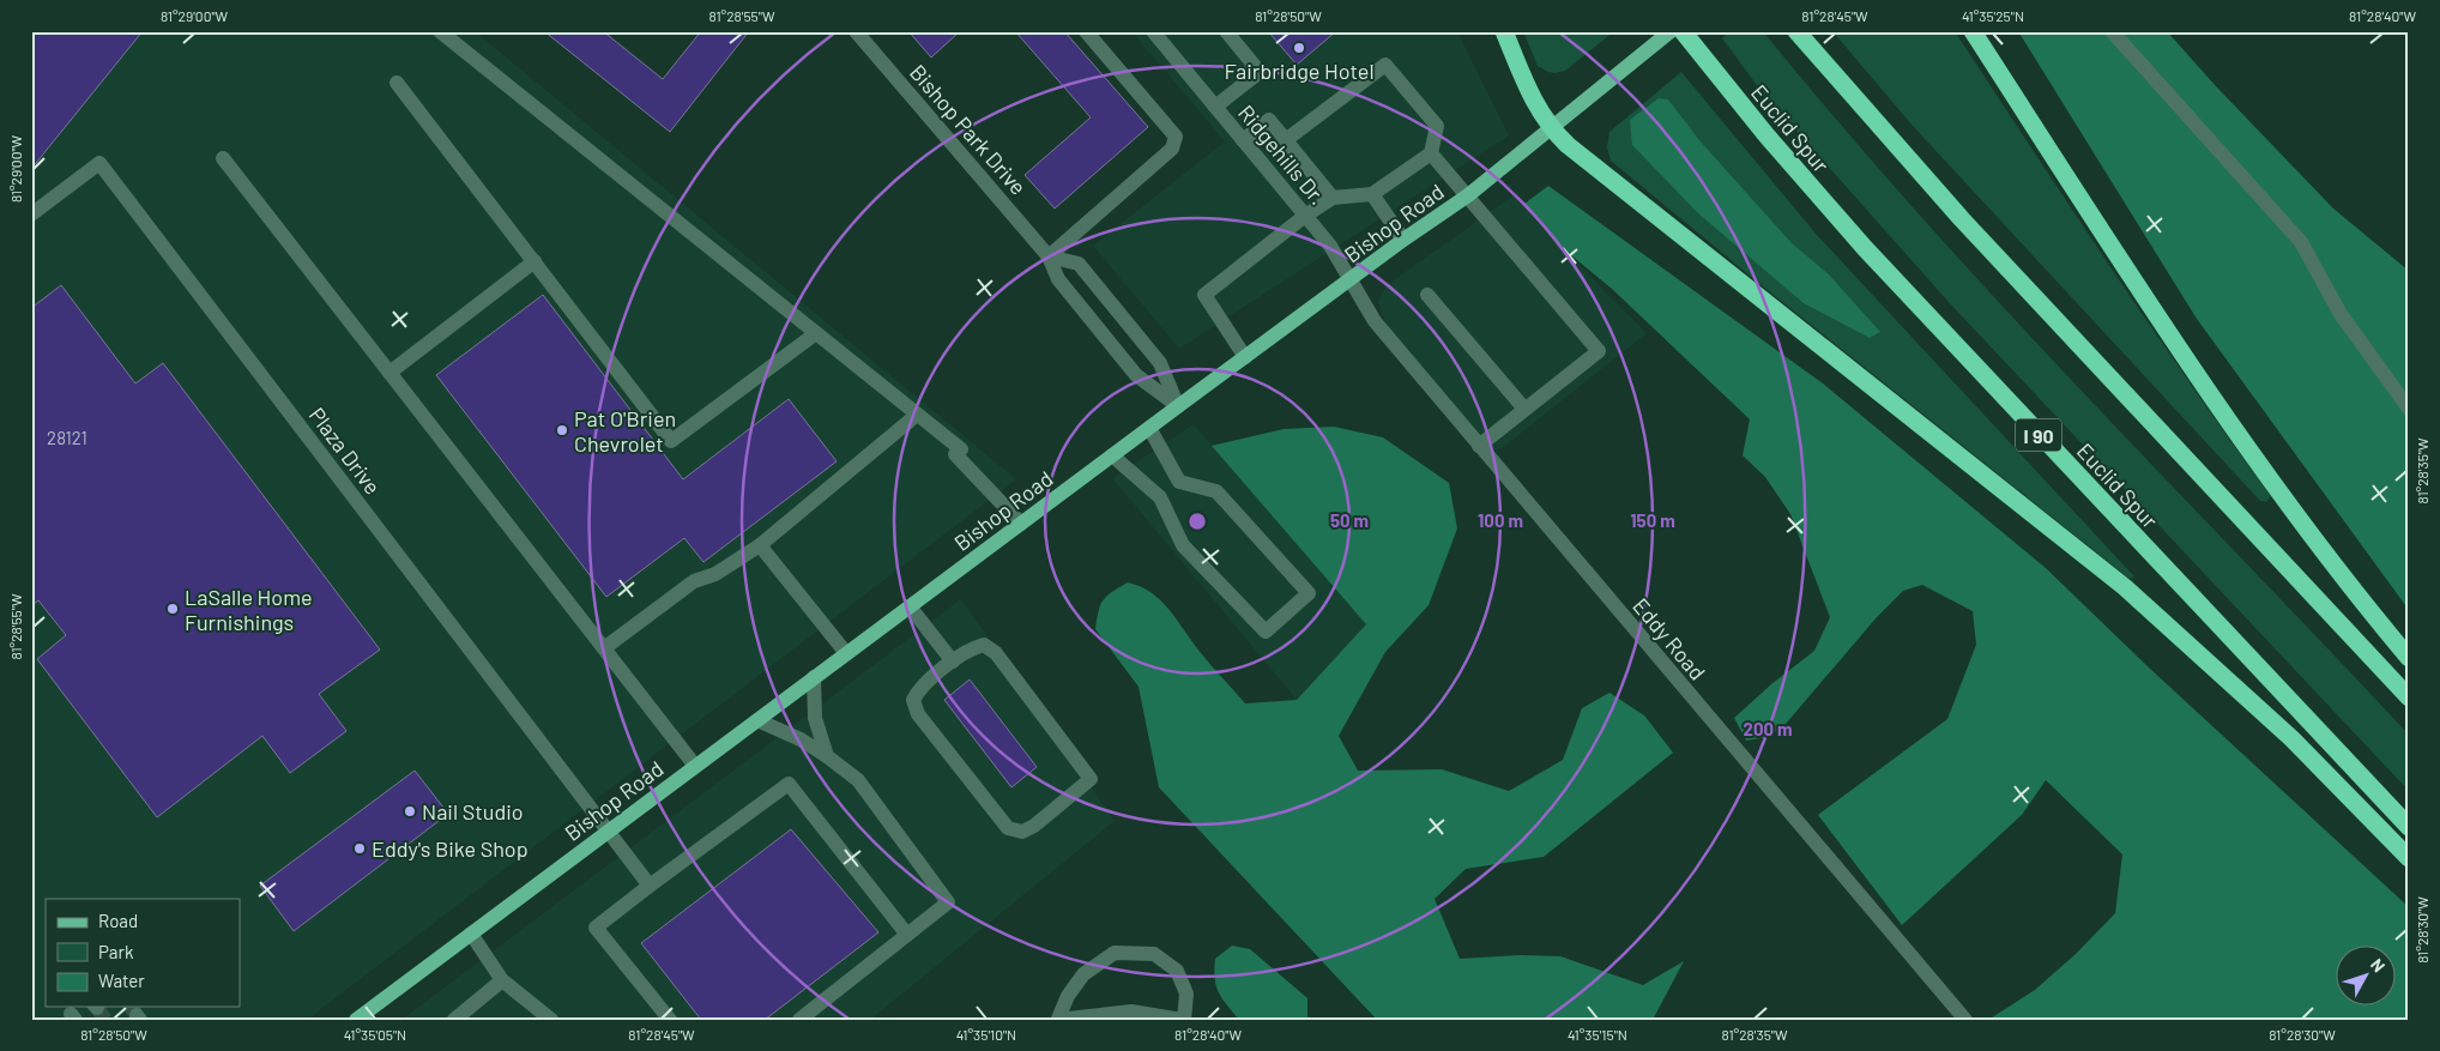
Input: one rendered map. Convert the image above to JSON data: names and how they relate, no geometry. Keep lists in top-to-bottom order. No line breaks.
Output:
{"streets":{"highway":["Euclid Spur","I 90"],"main road":["Bishop Road"],"street":["Bishop Park Drive","Ridgehills Dr.","Plaza Drive","Eddy Road"]},"crossings":[["Bishop Park Drive","Bishop Road"],["Ridgehills Dr.","Bishop Road"],["Ridgehills Dr.","Eddy Road"],["Bishop Road","Plaza Drive"],["Bishop Road","Eddy Road"]],"places":["Fairbridge Hotel","Pat O'Brien Chevrolet","LaSalle Home Furnishings","Nail Studio","Eddy's Bike Shop"],"house_numbers":["28121"],"legend":["Road","Park","Water"],"north":"top right","coordinates":["81°29'00\"W","81°28'55\"W","81°28'50\"W","81°28'45\"W","41°35'25\"N","81°28'40\"W","81°28'35\"W","81°28'30\"W","41°35'05\"N","41°35'10\"N","41°35'15\"N"],"rings":["50 m","100 m","150 m","200 m"]}
